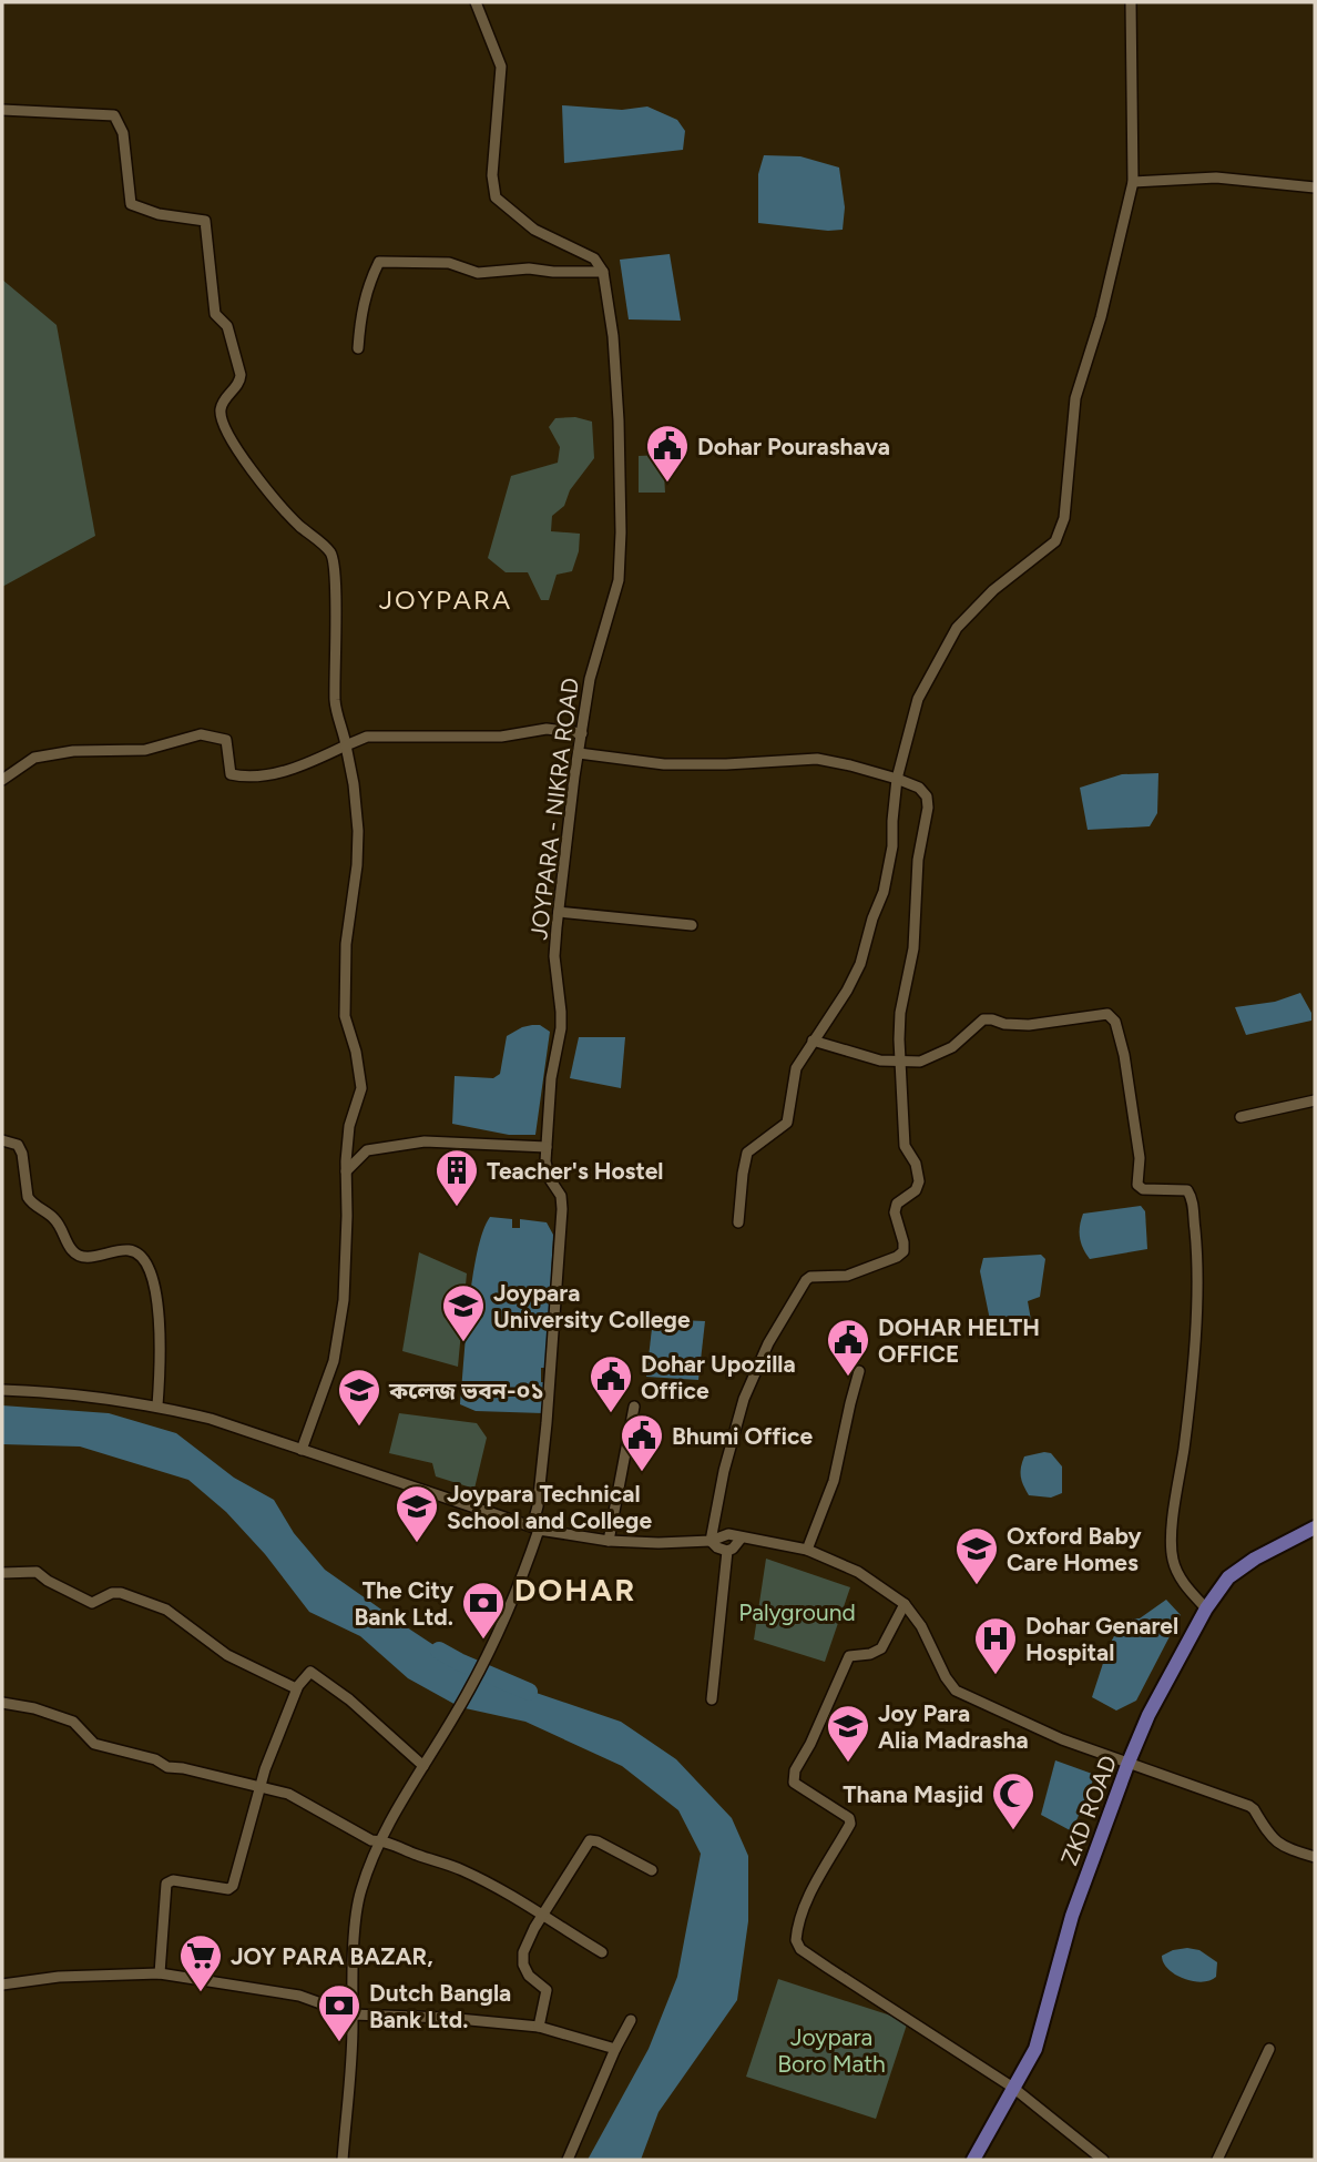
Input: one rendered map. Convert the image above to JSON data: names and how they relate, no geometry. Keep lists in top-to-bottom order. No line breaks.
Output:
{"streets":{"main road":["ZKD ROAD"],"street":["JOYPARA - NIKRA ROAD"]},"districts":["JOYPARA","DOHAR"],"parks":["Palyground","Joypara Boro Math"],"places":{"public building":["Dohar Pourashava","DOHAR HELTH OFFICE","Dohar Upozilla Office","Bhumi Office"],"building":["Teacher's Hostel"],"school or university":["Joypara University College","কলেজ ভবন-০১","Joypara Technical School and College","Oxford Baby Care Homes","Joy Para Alia Madrasha"],"bank":["The City Bank Ltd.","Dutch Bangla Bank Ltd."],"hospital":["Dohar Genarel Hospital"],"mosque":["Thana Masjid"],"supermarket":["JOY PARA BAZAR,"]}}
